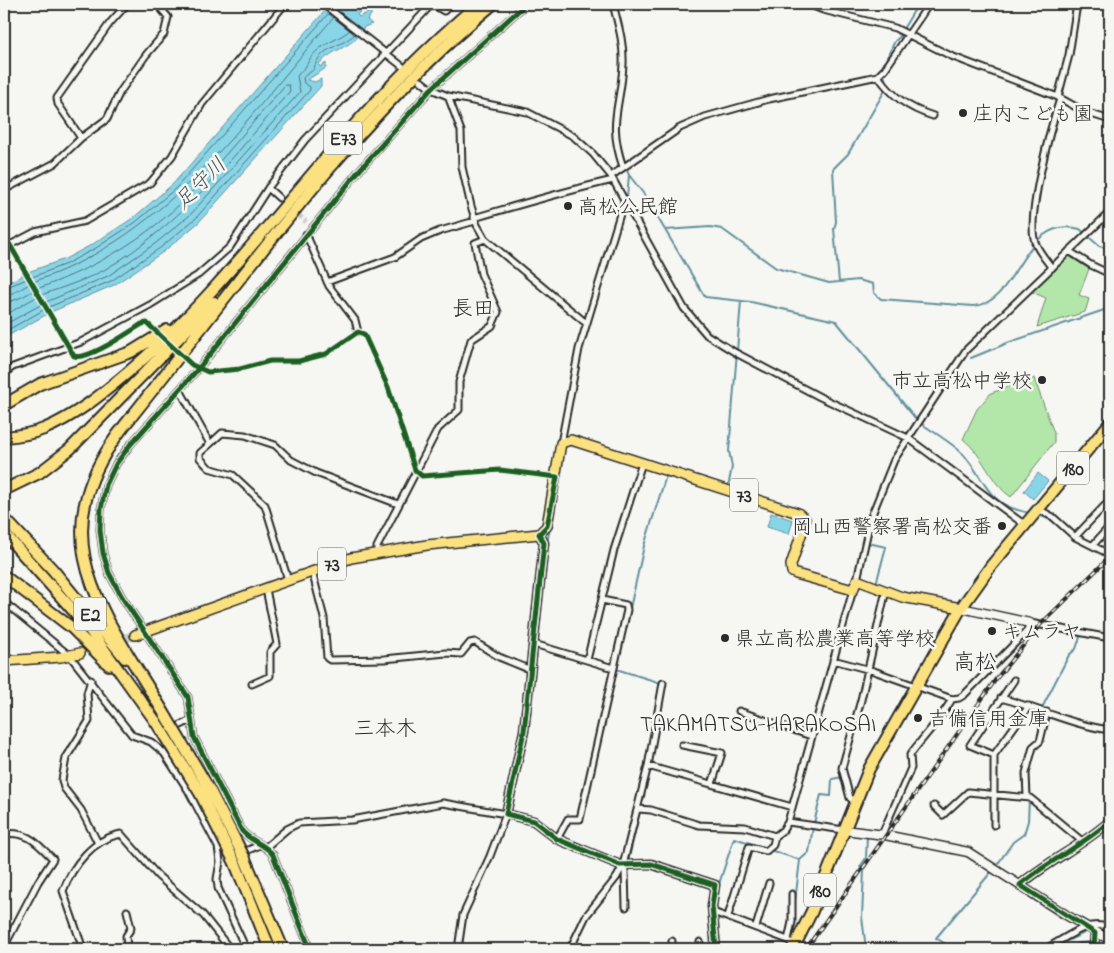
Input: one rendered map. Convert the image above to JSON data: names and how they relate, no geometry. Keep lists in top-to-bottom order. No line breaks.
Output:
{"streets":{"highway":["E73","180","E2"],"main road":["73"]},"districts":["長田","高松","TAKAMATSU-HARAKOSAI","三本木"],"water":["足守川"],"places":["庄内こども園","高松公民館","市立高松中学校","岡山西警察署高松交番","キムラヤ","県立高松農業高等学校","吉備信用金庫"]}
